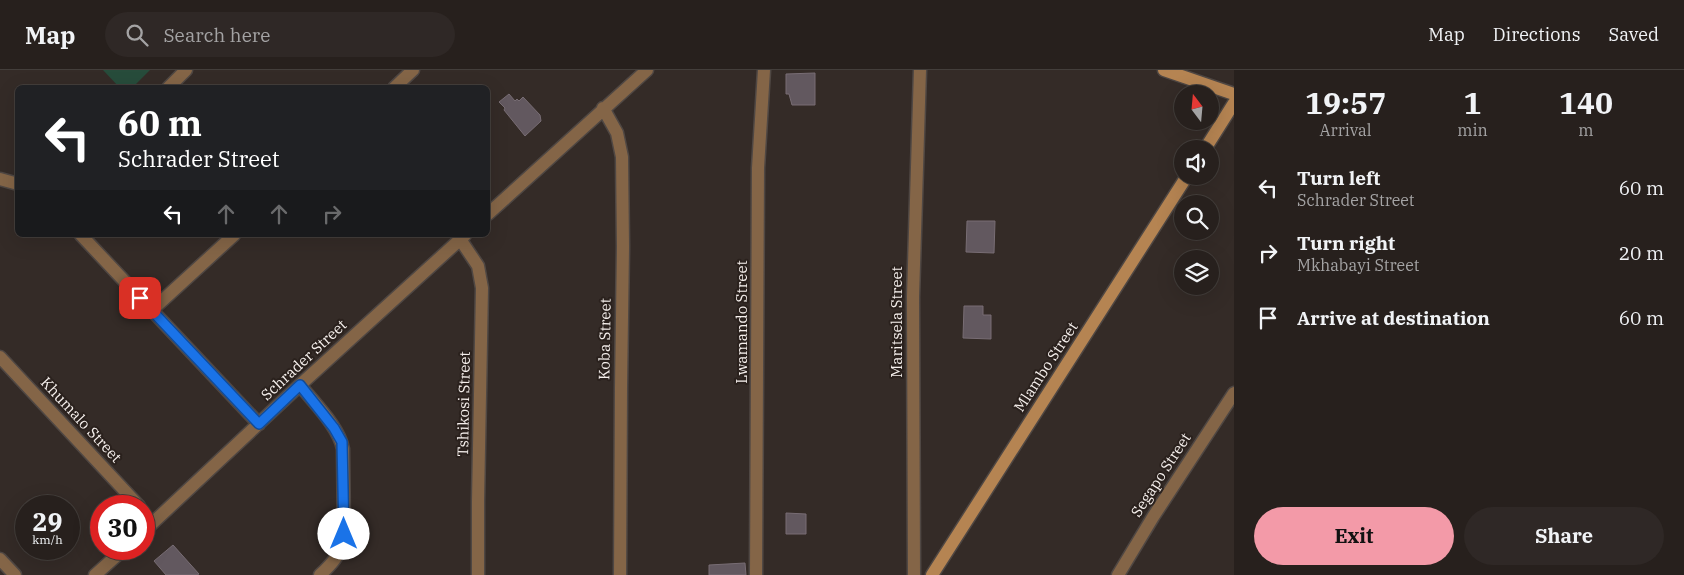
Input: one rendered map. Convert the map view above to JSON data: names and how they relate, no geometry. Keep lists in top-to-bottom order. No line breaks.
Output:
{"streets":{"street":["Lwamando Street","Maritsela Street","Koba Street","Schrader Street","Mlambo Street","Tshikosi Street","Khumalo Street","Segapo Street"]},"crossings":[["Schrader Street","Tshikosi Street"]],"north":"top","page":{"header":"Map","search":"Search here","nav":["Map","Directions","Saved"],"eta":["19:57","Arrival","1","min","140","m"],"turn":["60 m","Schrader Street"],"list":[{"name":"Turn left","note":"Schrader Street","value":"60 m"},{"name":"Turn right","note":"Mkhabayi Street","value":"20 m"},{"name":"Arrive at destination","value":"60 m"}],"speed":"29 km/h","limit":"30","buttons":["Exit","Share"]}}
